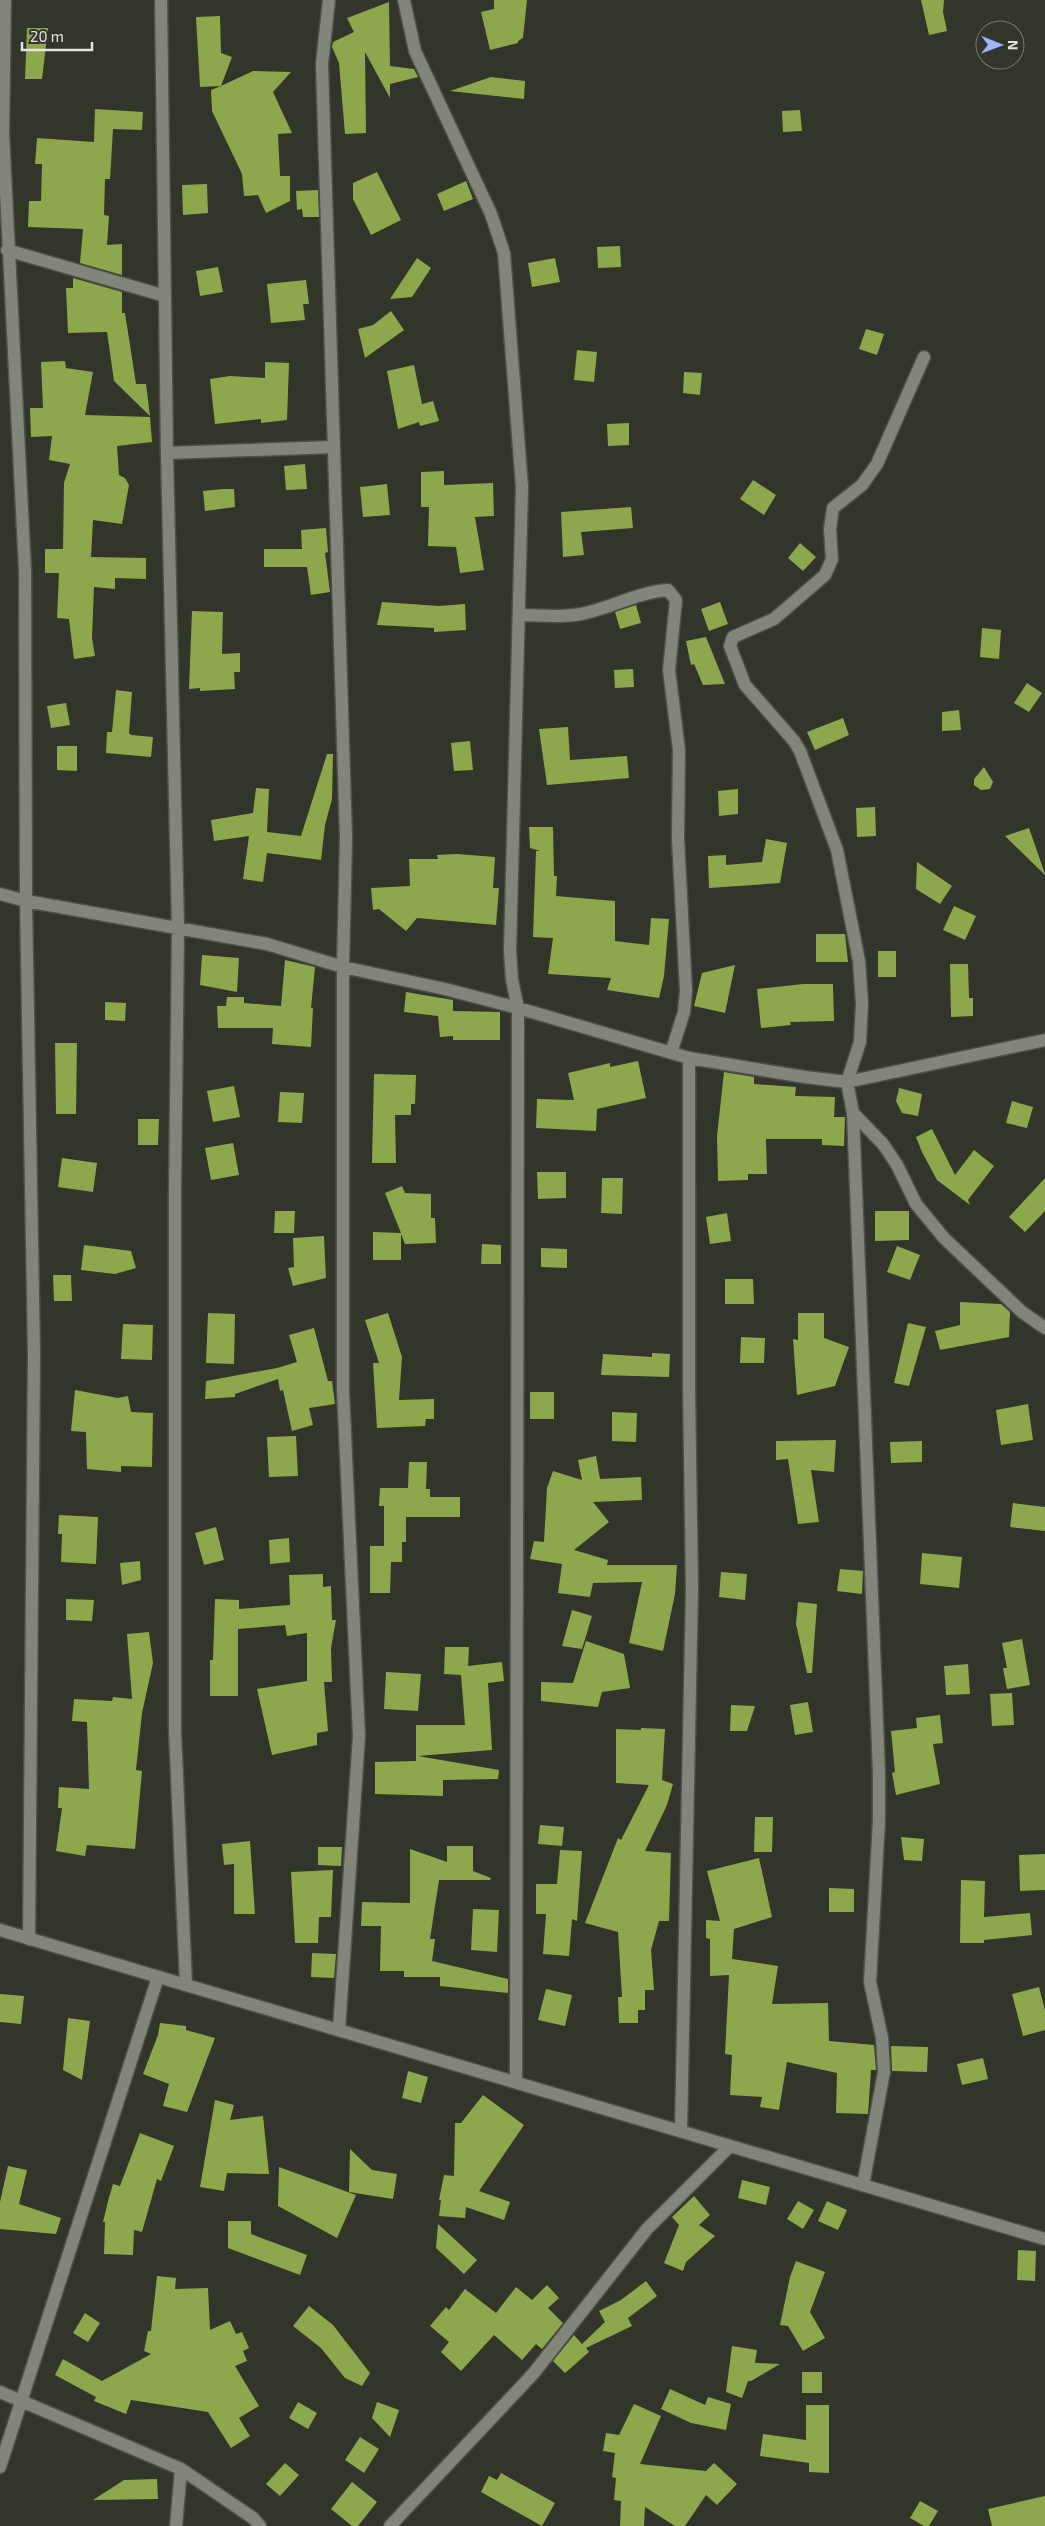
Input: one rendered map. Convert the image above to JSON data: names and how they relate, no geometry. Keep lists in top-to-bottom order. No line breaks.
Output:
{"scale_bar":"20 m","north":"right"}
